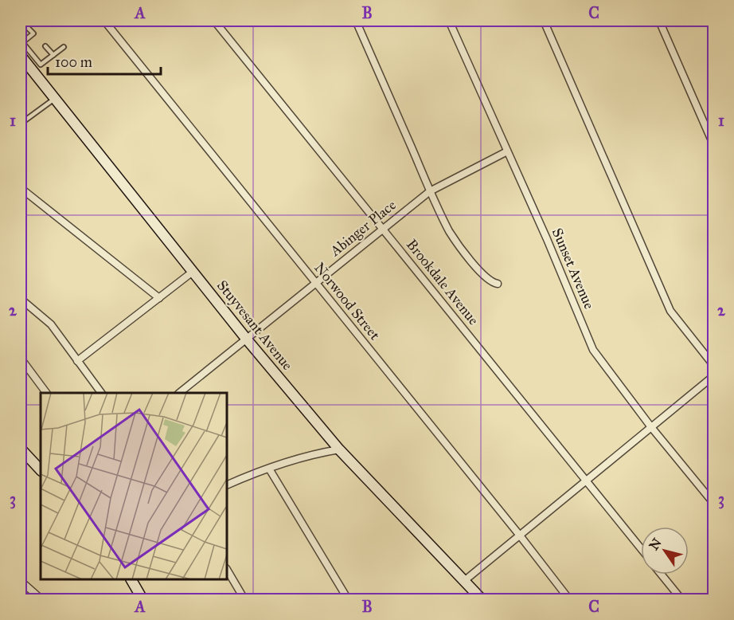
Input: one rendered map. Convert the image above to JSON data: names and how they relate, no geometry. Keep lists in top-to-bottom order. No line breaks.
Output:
{"streets":{"main road":["Stuyvesant Avenue"],"street":["Abinger Place","Sunset Avenue","Brookdale Avenue","Norwood Street"]},"crossings":[["Abinger Place","Sunset Avenue"],["Abinger Place","Brookdale Avenue"],["Abinger Place","Norwood Street"],["Abinger Place","Stuyvesant Avenue"]],"scale_bar":"100 m","north":"top left","grid":{"columns":["A","B","C"],"rows":["1","2","3"]}}
